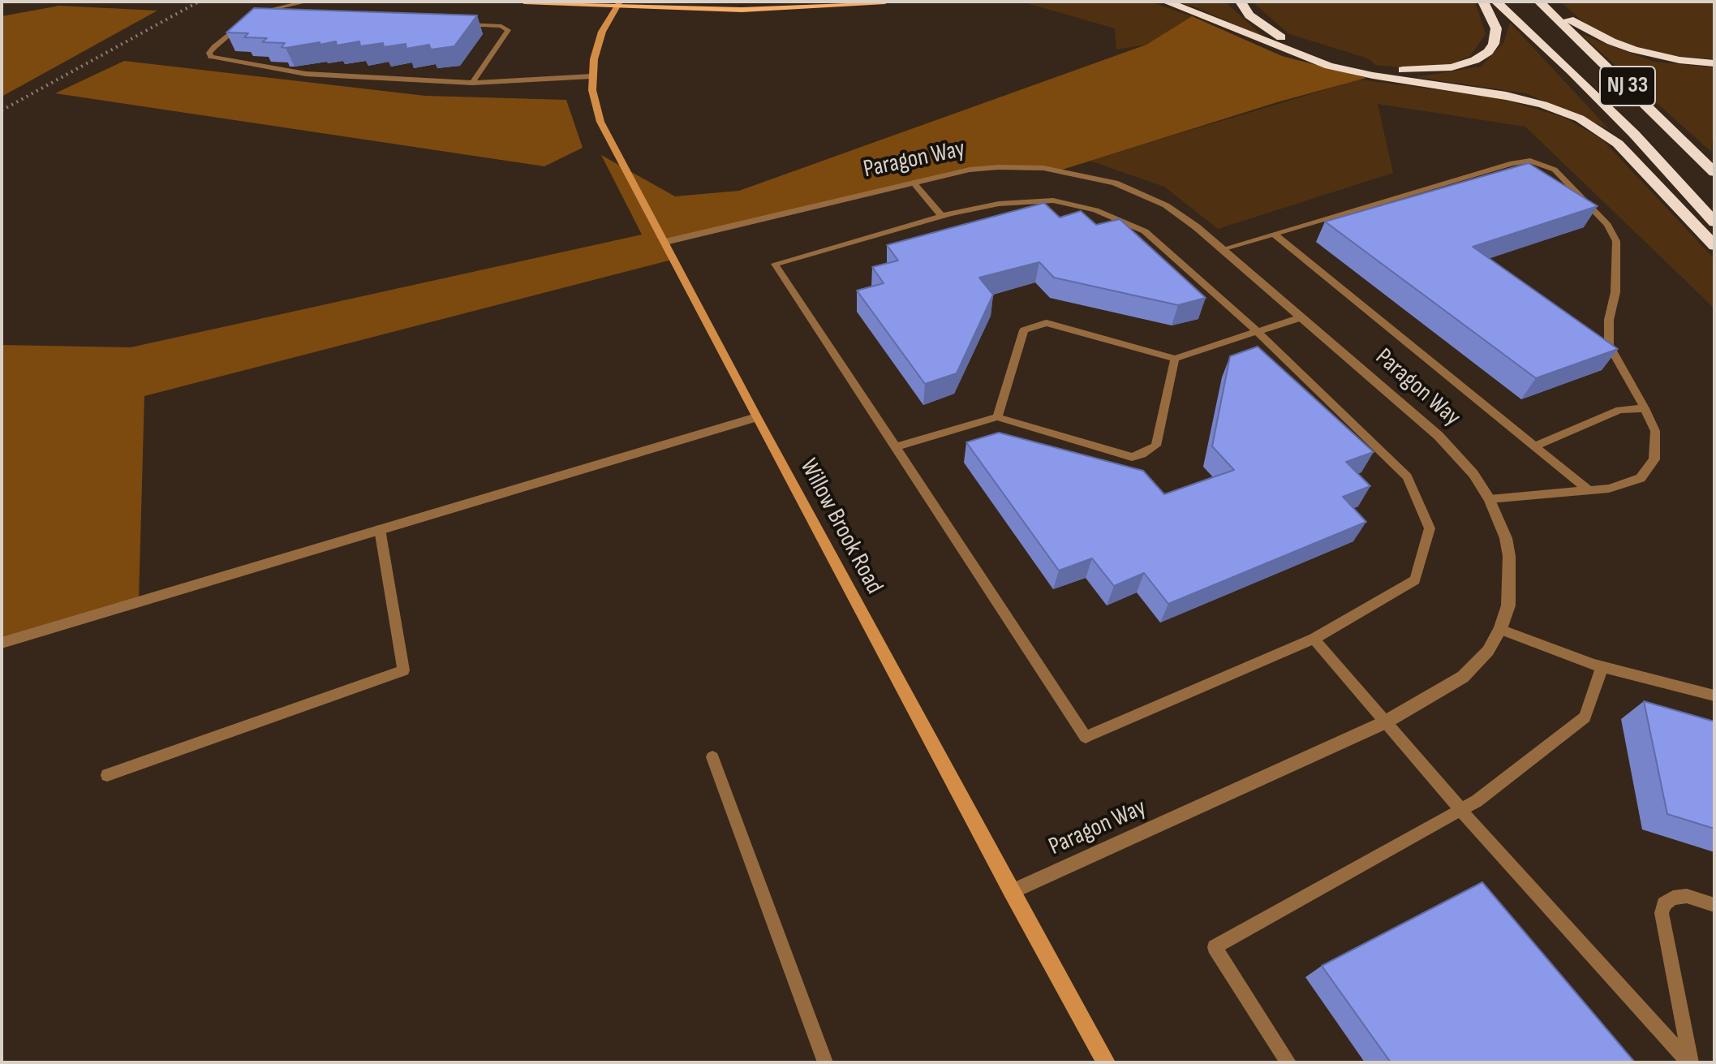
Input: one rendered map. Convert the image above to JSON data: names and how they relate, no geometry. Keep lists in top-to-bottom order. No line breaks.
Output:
{"streets":{"highway":["NJ 33"],"street":["Paragon Way","Willow Brook Road"]},"crossings":[["Paragon Way","Willow Brook Road"]]}
